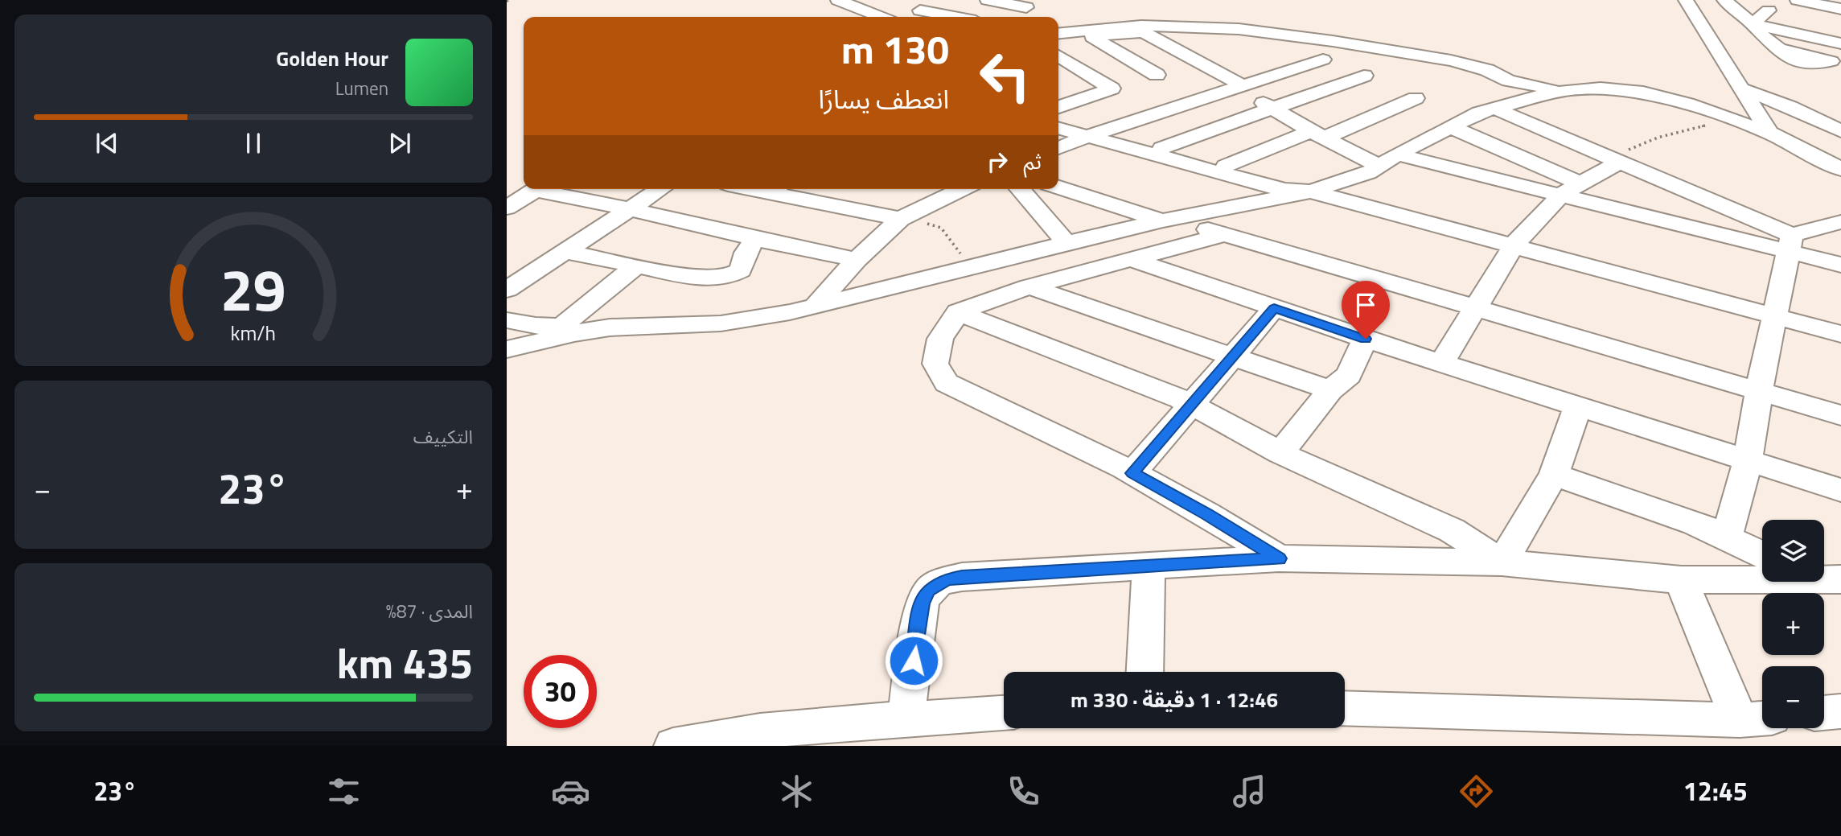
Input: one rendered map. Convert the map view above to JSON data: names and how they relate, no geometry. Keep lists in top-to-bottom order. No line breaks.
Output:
{"page":{"turn":["130 m","انعطف يسارًا"],"song":["Golden Hour","Lumen"],"then":"ثم","tile":["التكييف",["المدى · 87%","435 km"]],"heat":["−","23°","+"],"map_buttons":["+","−"],"limit":"30","trip":"12:46 · 1 دقيقة · 330 m","tabs":["12:45","23°"],"gauge":["29","km/h"]}}
